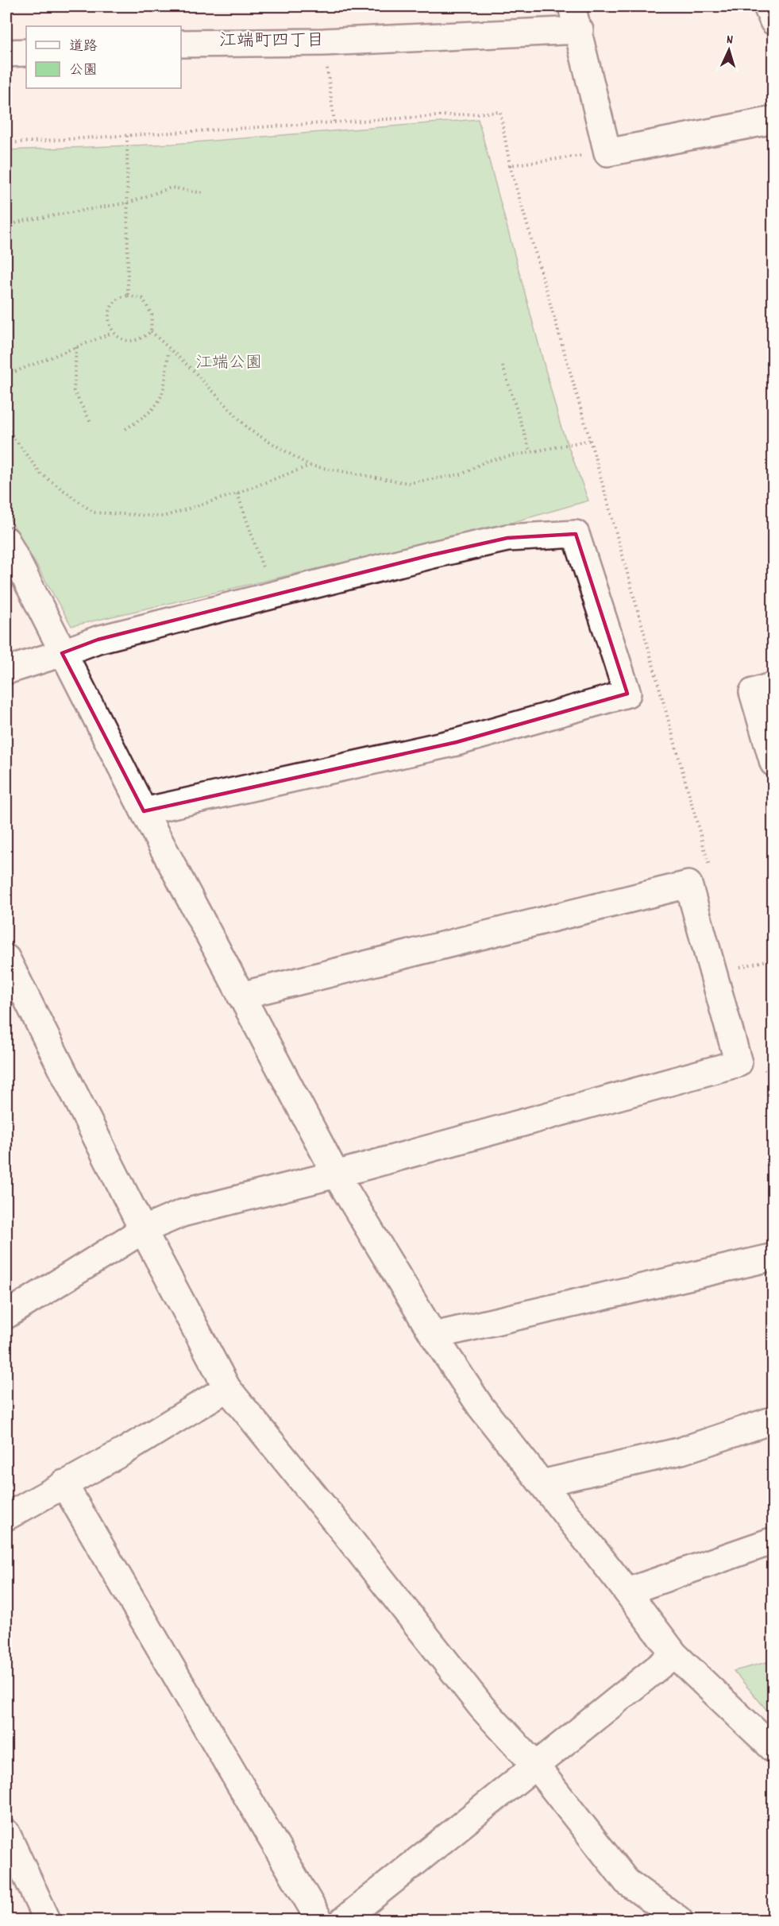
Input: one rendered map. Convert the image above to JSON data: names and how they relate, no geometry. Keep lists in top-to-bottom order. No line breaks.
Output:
{"districts":["江端町四丁目"],"parks":["江端公園"],"legend":["道路","公園"],"north":"top"}
